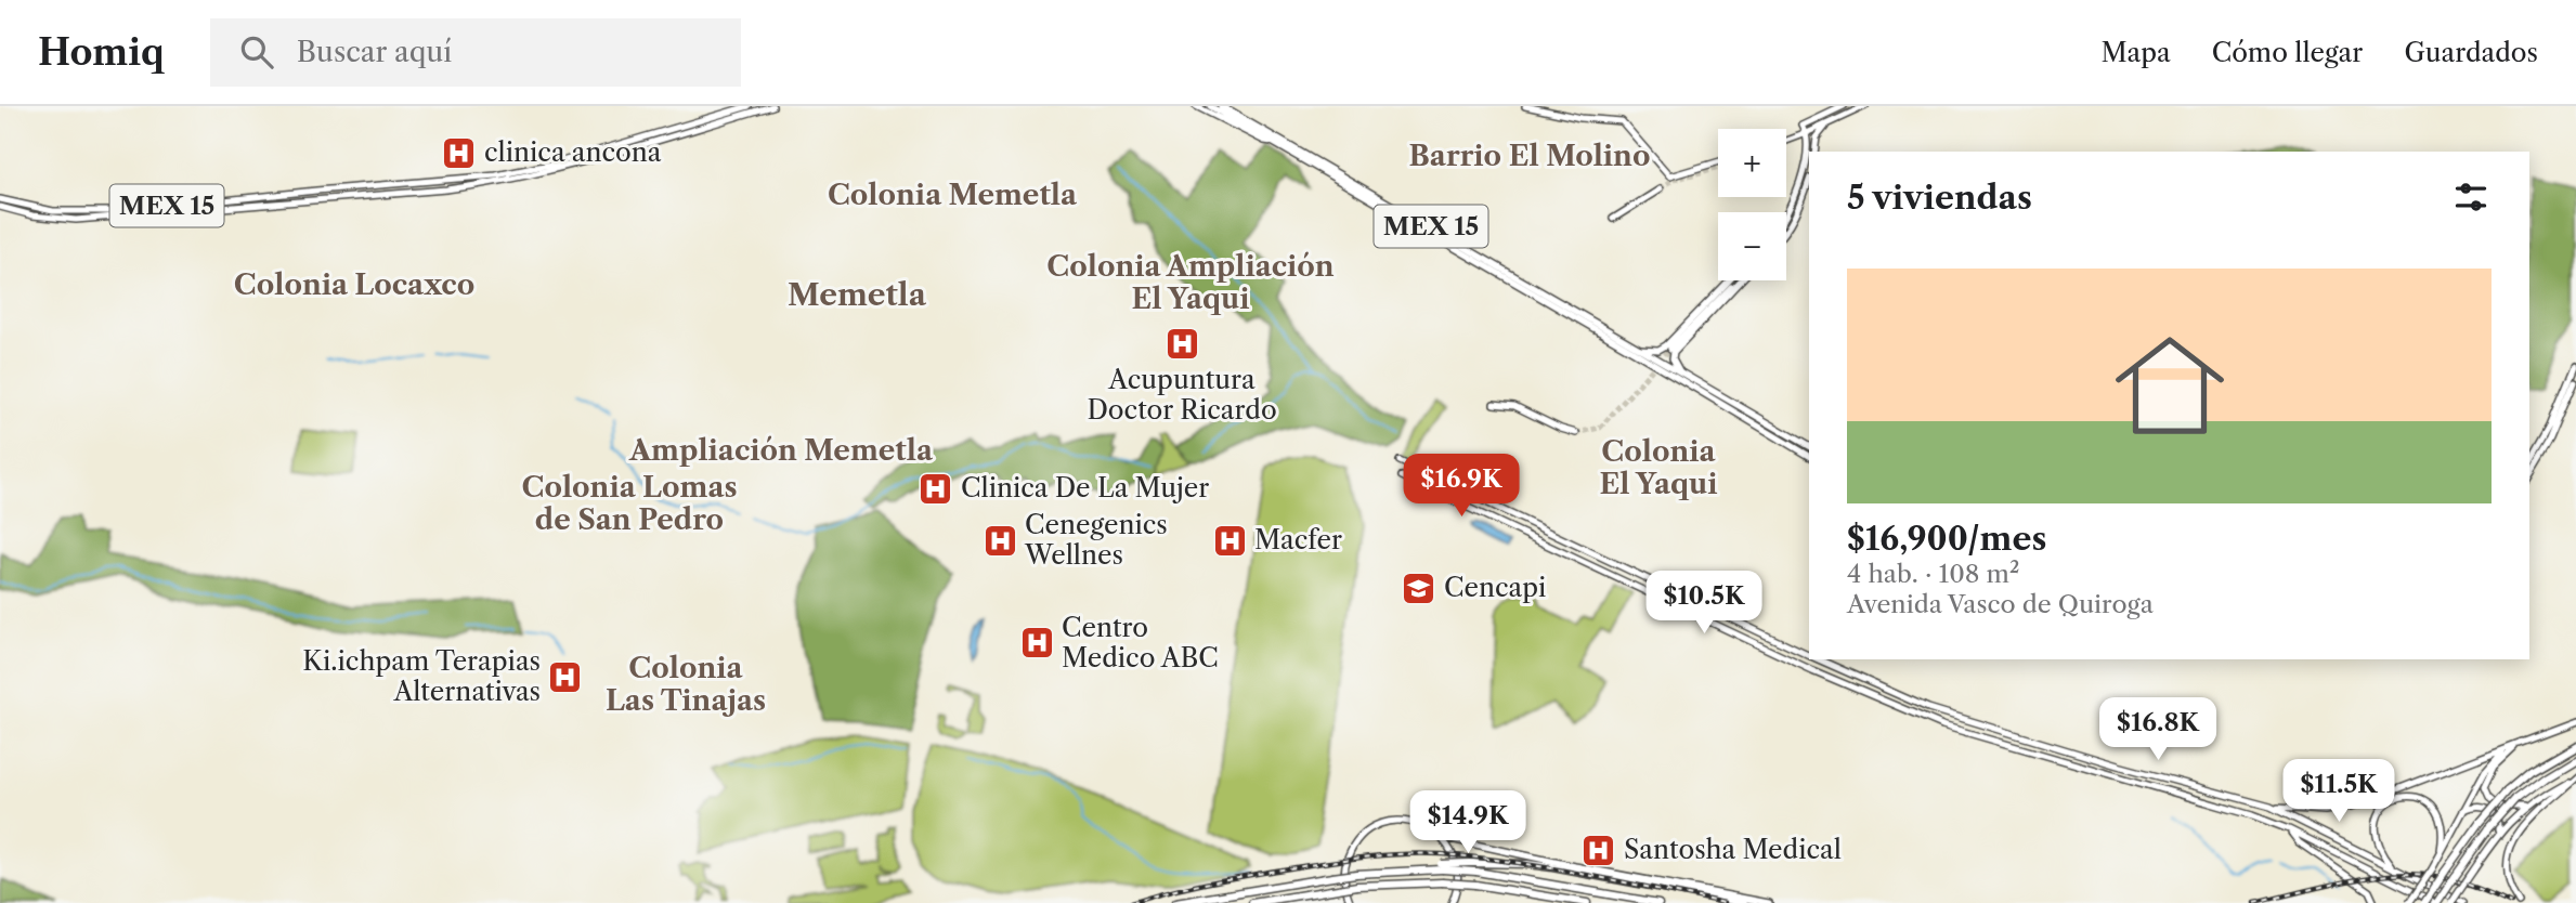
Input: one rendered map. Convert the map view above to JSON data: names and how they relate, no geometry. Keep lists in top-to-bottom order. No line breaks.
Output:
{"streets":{"main road":["MEX 15"]},"districts":["Barrio El Molino","Colonia Memetla","Colonia Ampliación El Yaqui","Colonia Locaxco","Memetla","Ampliación Memetla","Colonia El Yaqui","Colonia Lomas de San Pedro","Colonia Las Tinajas"],"places":{"hospital":["clinica ancona","Acupuntura Doctor Ricardo","Clinica De La Mujer","Cenegenics Wellnes","Macfer","Centro Medico ABC","Ki.ichpam Terapias Alternativas","Santosha Medical"],"school or university":["Cencapi"]},"page":{"header":"Homiq","search":"Buscar aquí","nav":["Mapa","Cómo llegar","Guardados"],"map_buttons":["+","−"],"heading":"5 viviendas","list":[{"name":"$16,900/mes","note":"4 hab. · 108 m² · Avenida Vasco de Quiroga"}],"price":["$16.9K","$10.5K","$16.8K","$11.5K","$14.9K"]}}
